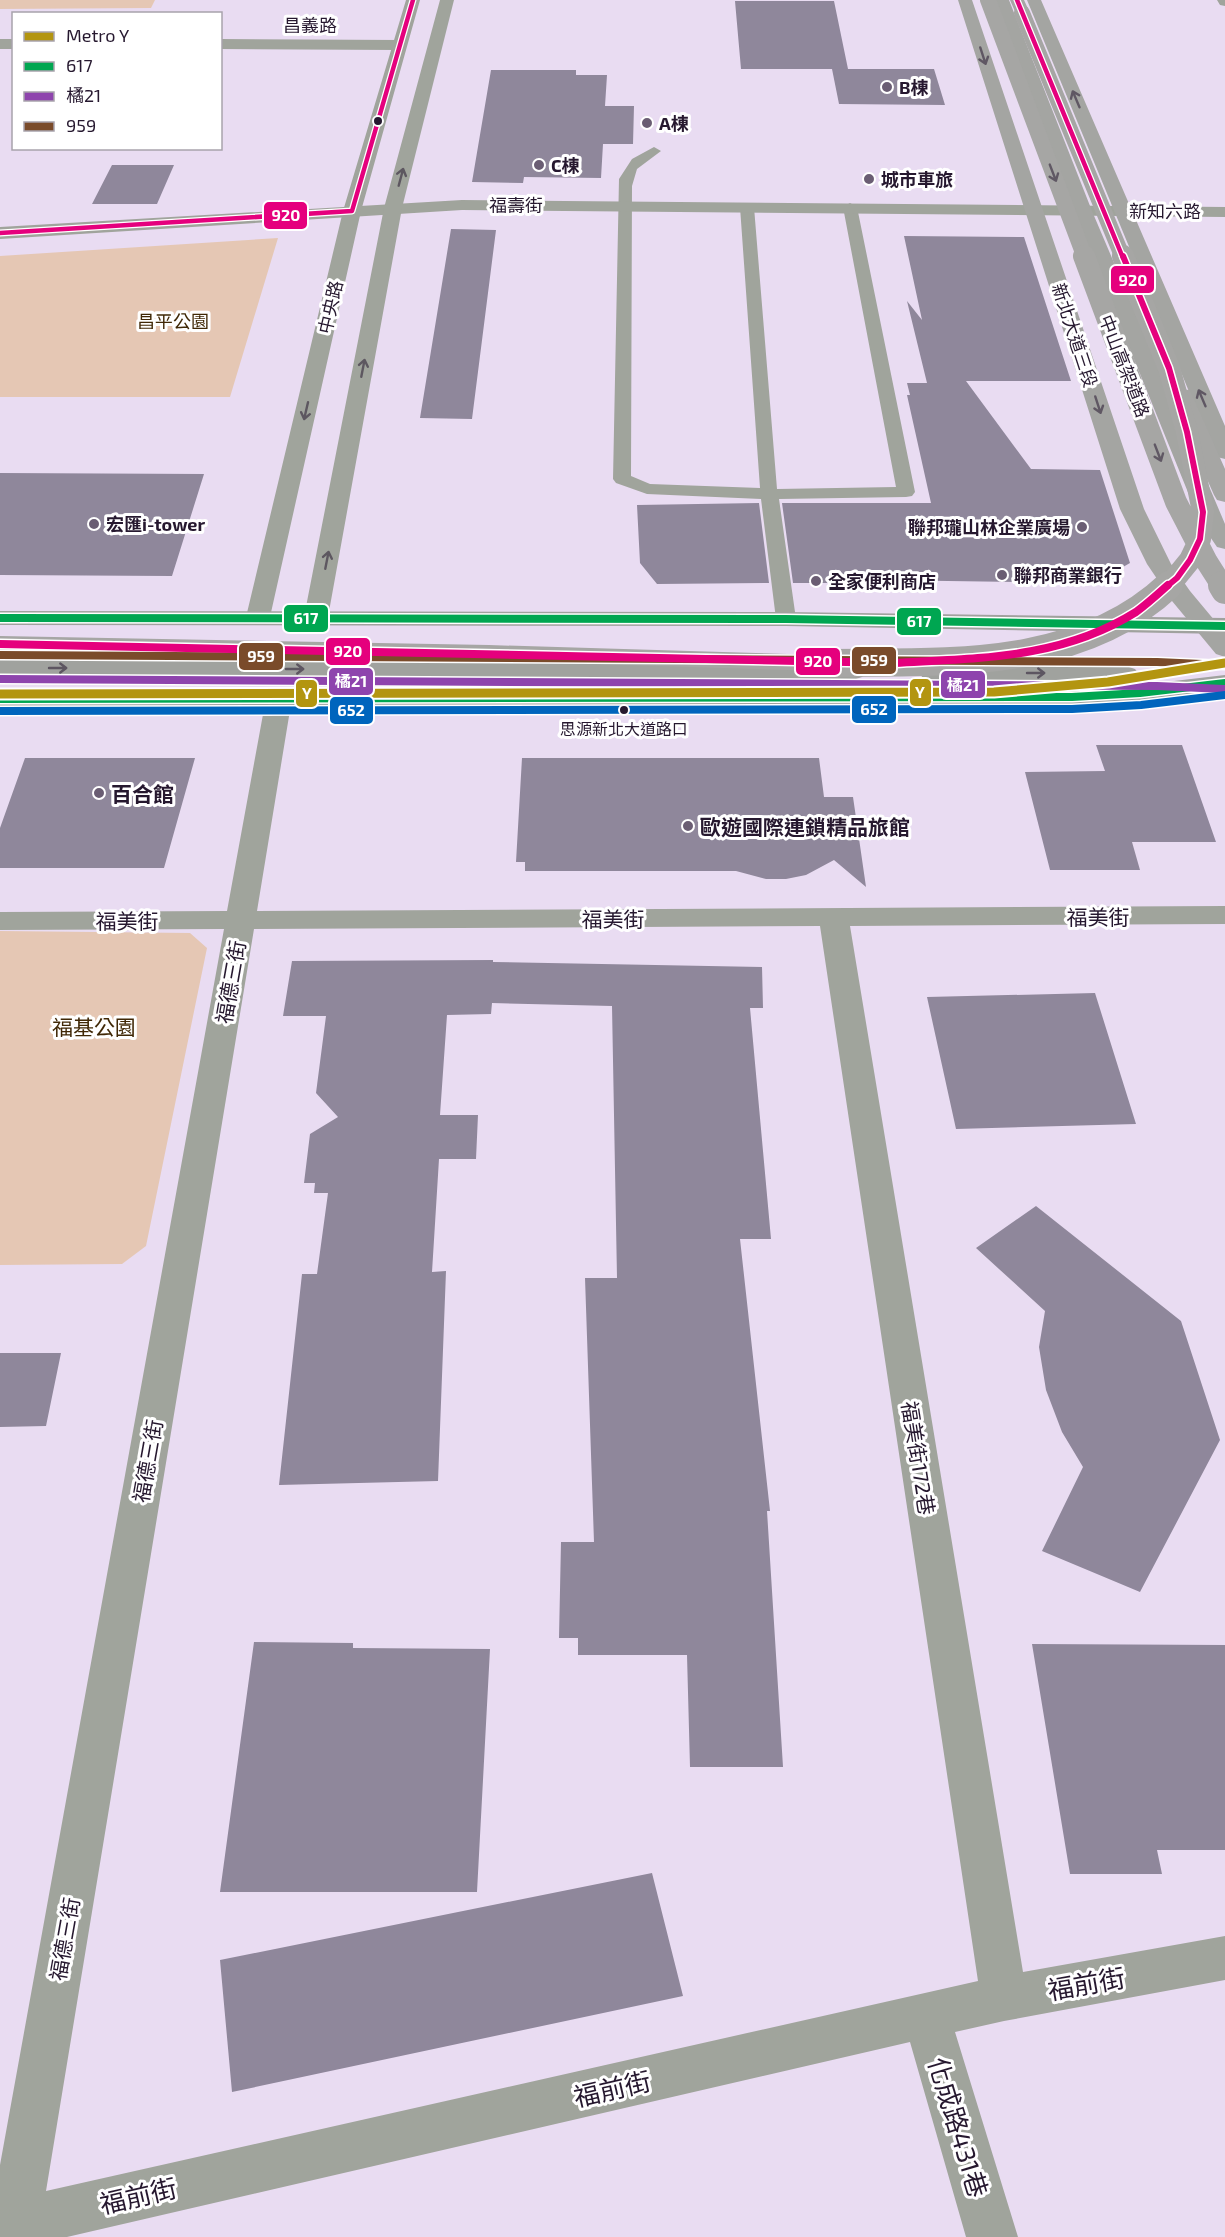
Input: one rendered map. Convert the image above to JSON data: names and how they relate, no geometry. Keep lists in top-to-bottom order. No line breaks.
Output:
{"streets":{"highway":["中山高架道路"],"main road":["新北大道三段"],"street":["昌義路","福壽街","新知六路","中央路","福美街","福德三街","福美街172巷","福前街","化成路431巷"]},"crossings":[["昌義路","中央路"],["福壽街","新知六路"],["福壽街","中央路"],["福壽街","新北大道三段"],["新知六路","新北大道三段"],["福美街","福德三街"],["福美街","福美街172巷"],["福德三街","福前街"],["福美街172巷","福前街"],["福前街","化成路431巷"]],"parks":["昌平公園","福基公園"],"places":["B棟","A棟","C棟","城市車旅","宏匯i-tower","聯邦瓏山林企業廣場","聯邦商業銀行","全家便利商店","思源新北大道路口","百合館","歐遊國際連鎖精品旅館"],"lines":["transit line 920","transit line 617","transit line 959","metro line Y","transit line 橘21","transit line 652"],"legend":["Metro Y","617","橘21","959"]}
